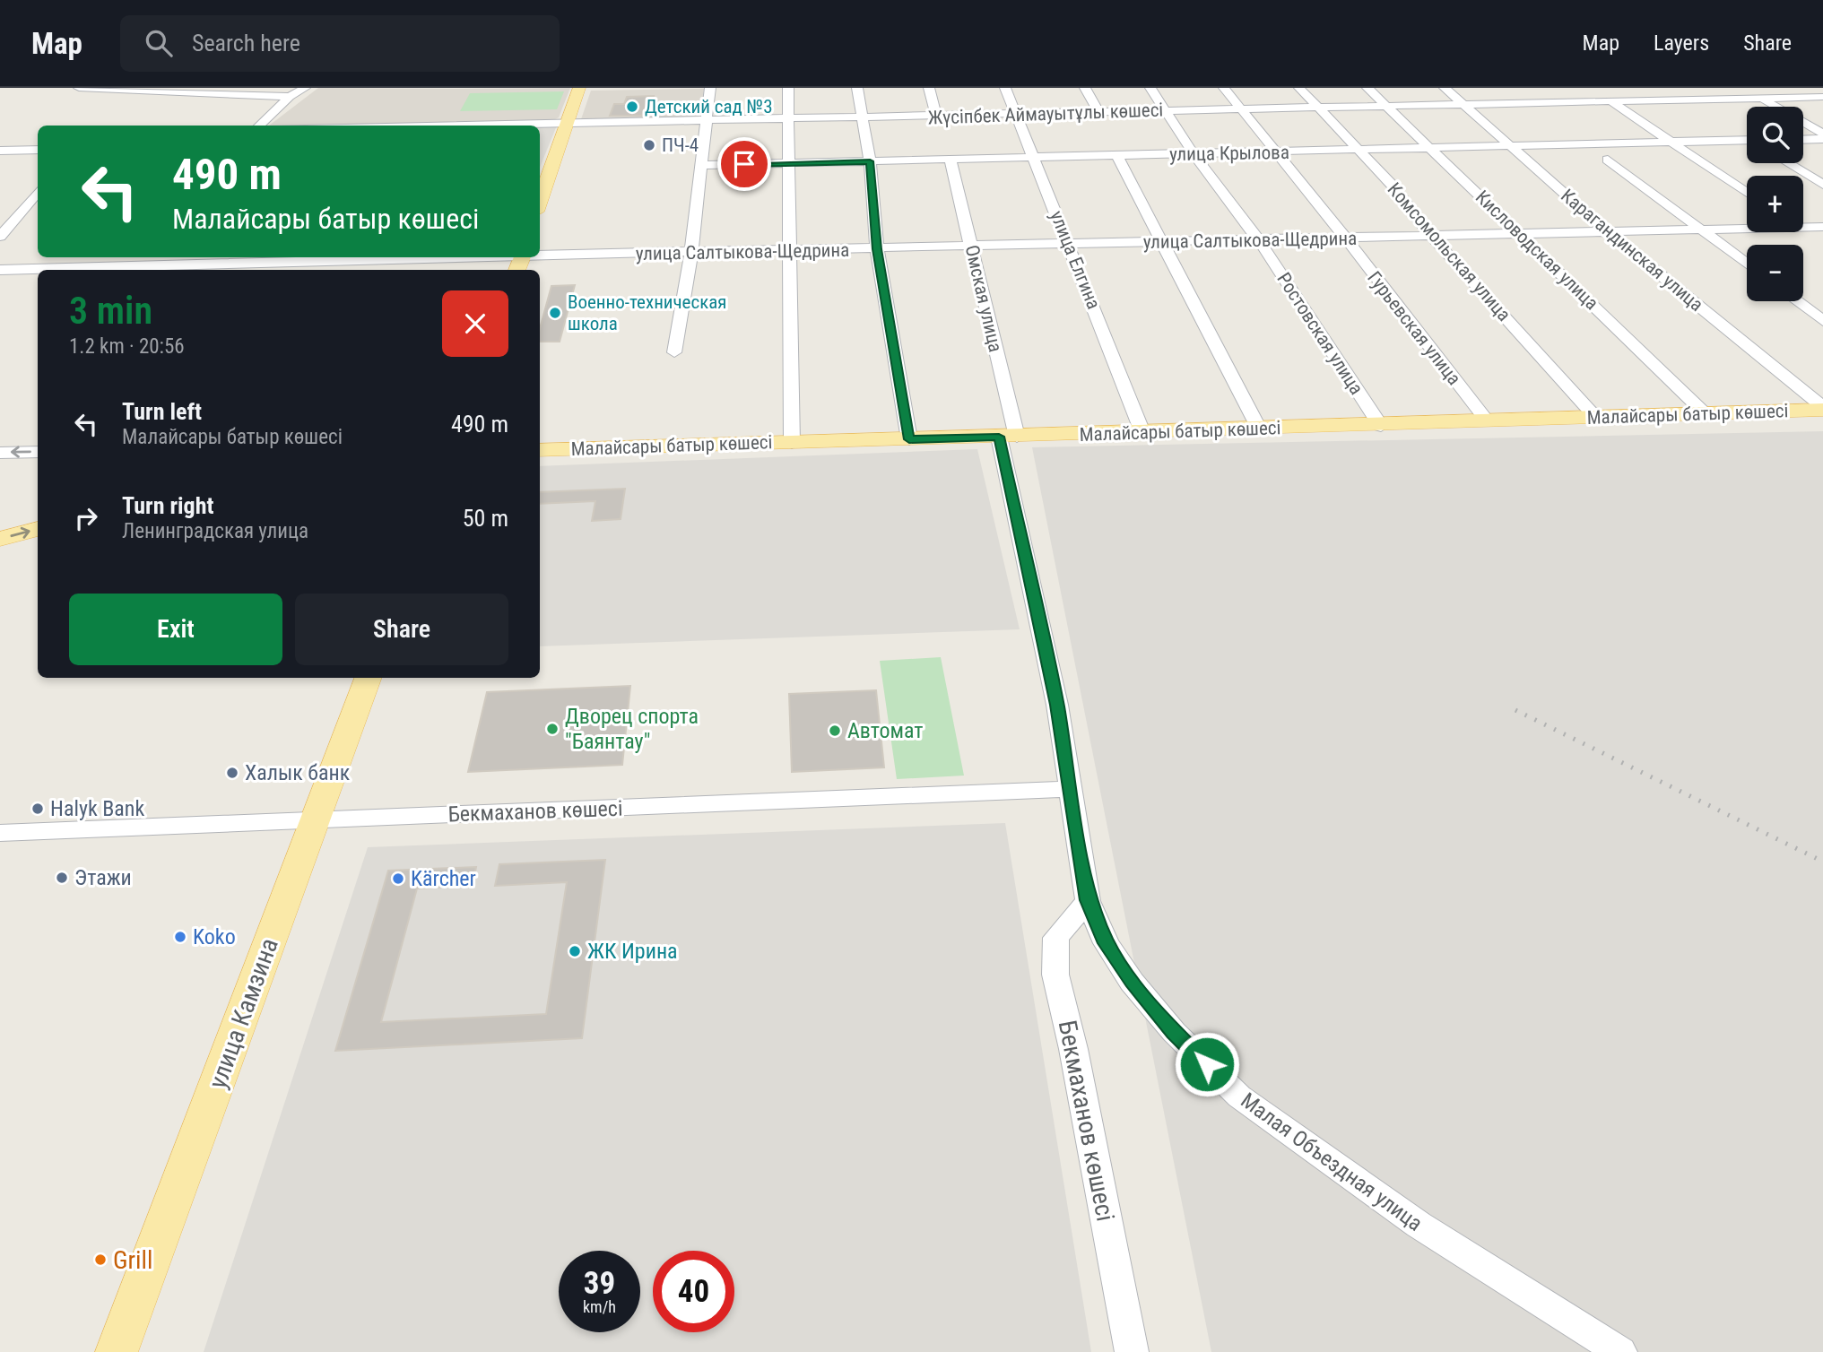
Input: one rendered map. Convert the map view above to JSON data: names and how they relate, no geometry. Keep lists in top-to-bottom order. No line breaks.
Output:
{"streets":{"main road":["Малайсары батыр көшесі","улица Камзина"],"street":["Жүсіпбек Аймауытұлы көшесі","улица Крылова","улица Салтыкова-Щедрина","Кисловодская улица","Карагандинская улица","Комсомольская улица","улица Елгина","Омская улица","Гурьевская улица","Ростовская улица","Бекмаханов көшесі","Малая Объездная улица"]},"crossings":[["Жүсіпбек Аймауытұлы көшесі","Кисловодская улица"],["Жүсіпбек Аймауытұлы көшесі","Карагандинская улица"],["Жүсіпбек Аймауытұлы көшесі","Комсомольская улица"],["Жүсіпбек Аймауытұлы көшесі","улица Елгина"],["Жүсіпбек Аймауытұлы көшесі","Гурьевская улица"],["Жүсіпбек Аймауытұлы көшесі","Ростовская улица"],["улица Крылова","Кисловодская улица"],["улица Крылова","Карагандинская улица"],["улица Крылова","Комсомольская улица"],["улица Крылова","улица Елгина"],["улица Крылова","Омская улица"],["улица Крылова","Гурьевская улица"],["улица Крылова","Ростовская улица"],["улица Салтыкова-Щедрина","Кисловодская улица"],["улица Салтыкова-Щедрина","Карагандинская улица"],["улица Салтыкова-Щедрина","Комсомольская улица"],["улица Салтыкова-Щедрина","улица Елгина"],["улица Салтыкова-Щедрина","Омская улица"],["улица Салтыкова-Щедрина","Гурьевская улица"],["улица Салтыкова-Щедрина","Ростовская улица"],["Кисловодская улица","Малайсары батыр көшесі"],["Карагандинская улица","Малайсары батыр көшесі"],["Комсомольская улица","Малайсары батыр көшесі"],["улица Елгина","Малайсары батыр көшесі"],["Омская улица","Малайсары батыр көшесі"],["Омская улица","Малая Объездная улица"],["Гурьевская улица","Малайсары батыр көшесі"],["Ростовская улица","Малайсары батыр көшесі"],["Малайсары батыр көшесі","Малая Объездная улица"],["Бекмаханов көшесі","улица Камзина"],["Бекмаханов көшесі","Малая Объездная улица"]],"places":["Детский сад №3","ПЧ-4","Военно-техническая школа","Дворец спорта \"Баянтау\"","Автомат","Халык банк","Halyk Bank","Этажи","Kärcher","Koko","ЖК Ирина","Grill"],"page":{"header":"Map","search":"Search here","nav":["Map","Layers","Share"],"map_buttons":["+","−"],"turn":["490 m","Малайсары батыр көшесі"],"heading":["3 min","1.2 km · 20:56"],"list":[{"name":"Turn left","note":"Малайсары батыр көшесі","value":"490 m"},{"name":"Turn right","note":"Ленинградская улица","value":"50 m"}],"buttons":["Exit","Share"],"speed":"39 km/h","limit":"40"}}
